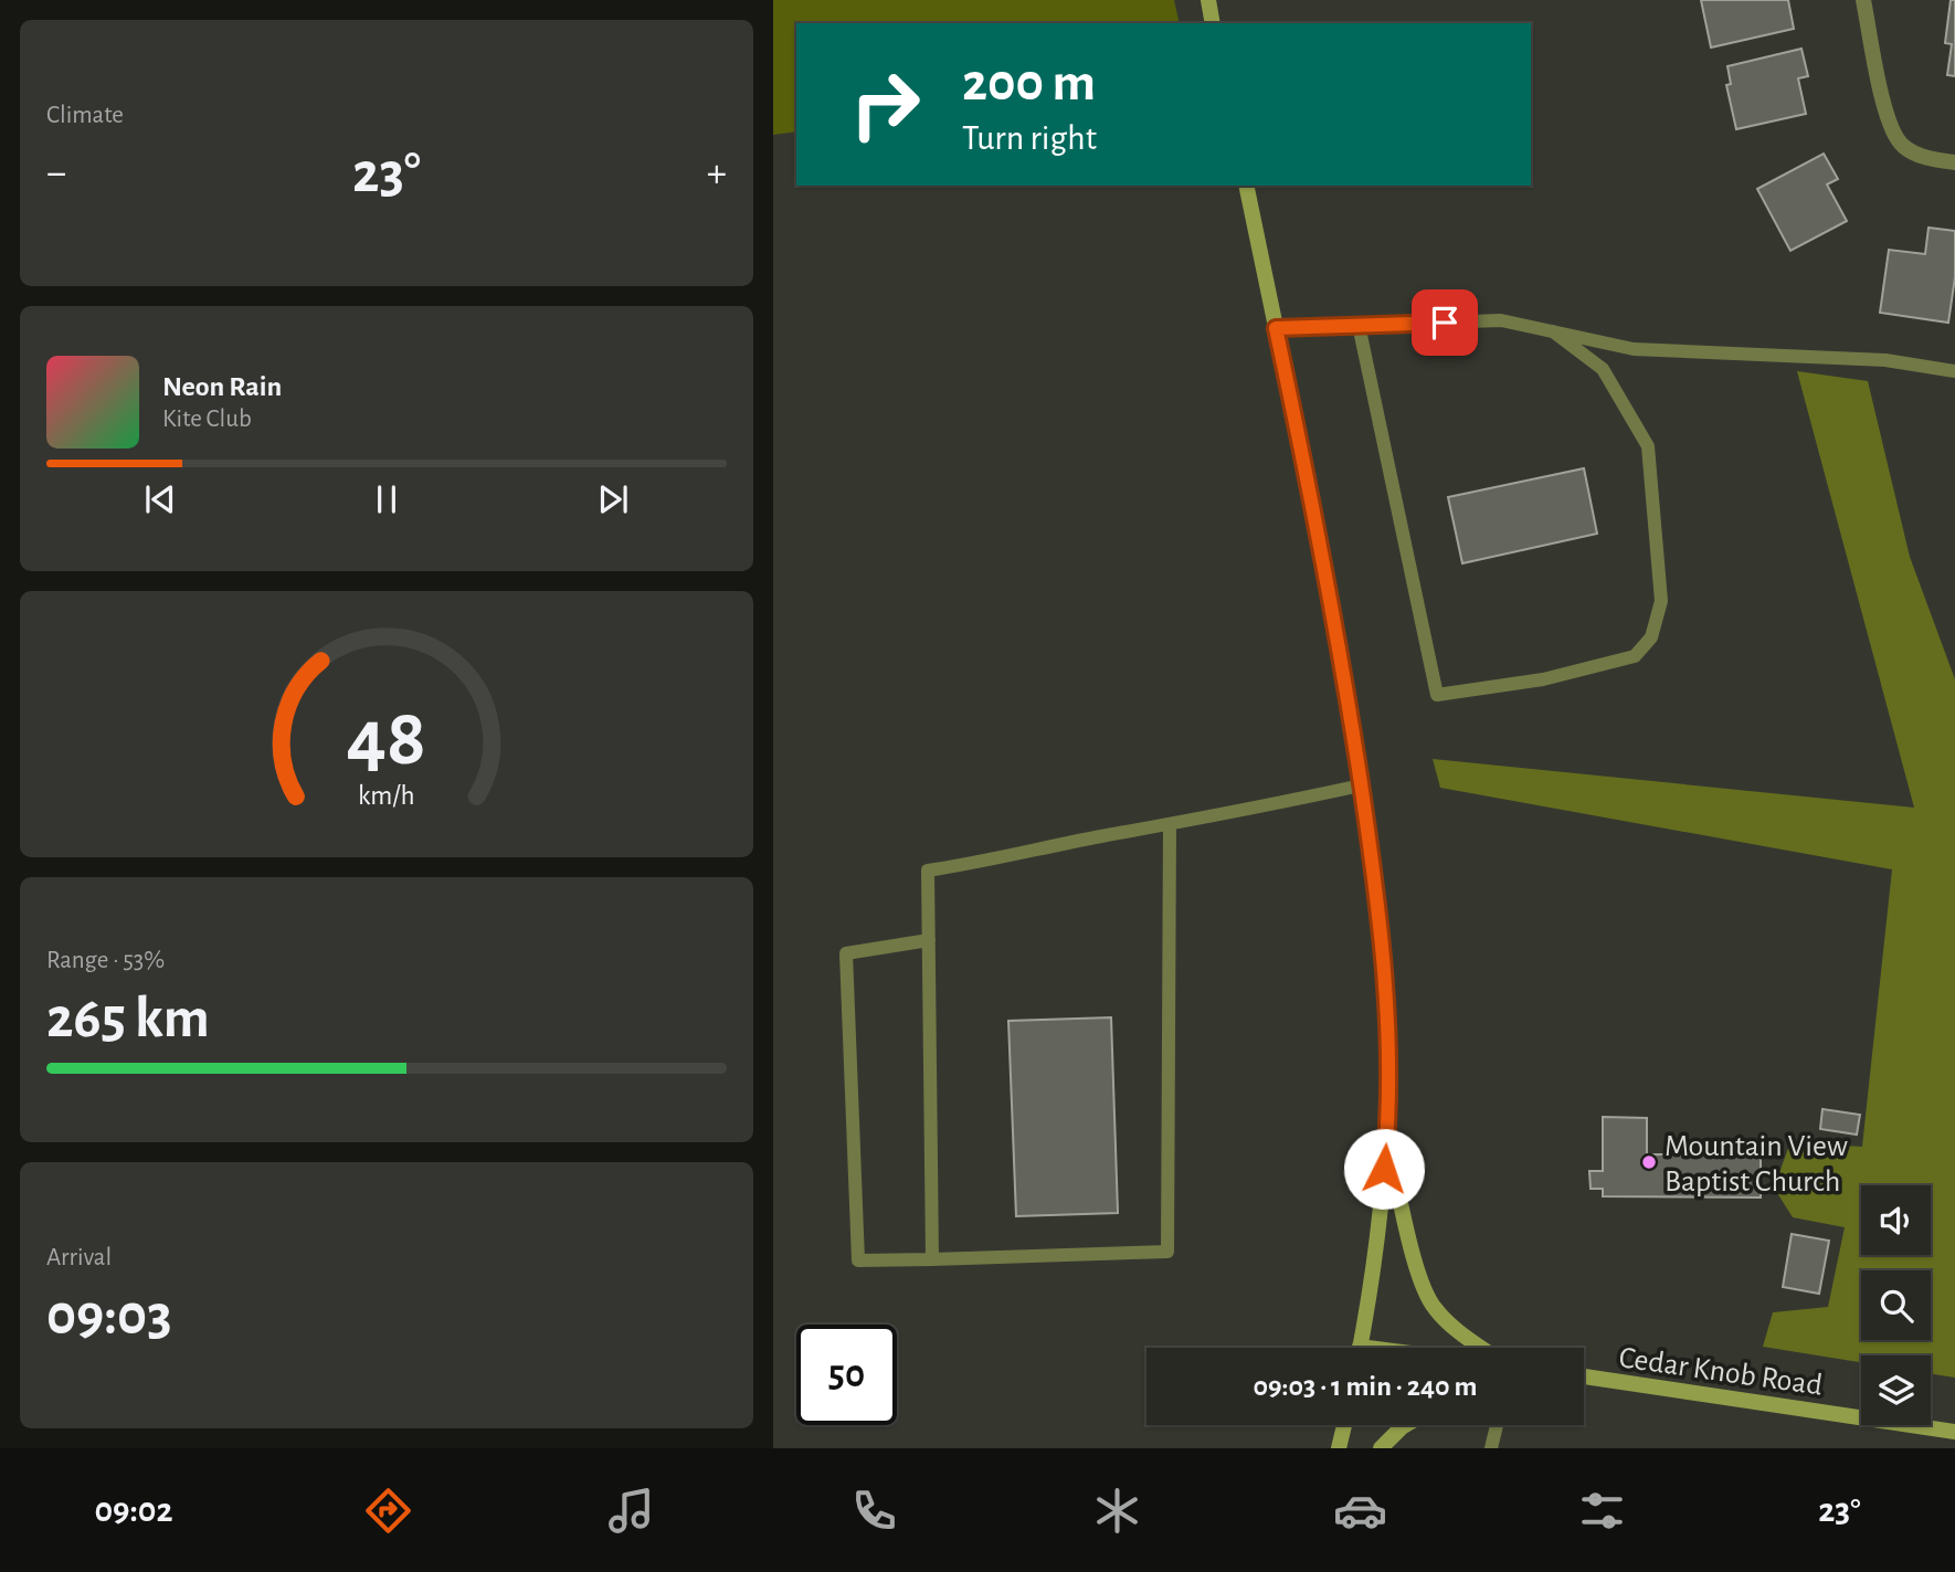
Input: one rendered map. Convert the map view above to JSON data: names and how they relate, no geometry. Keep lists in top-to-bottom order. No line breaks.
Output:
{"streets":{"main road":["Cedar Knob Road"]},"places":["Mountain View Baptist Church"],"page":{"tile":["Climate",["Range · 53%","265 km"],["Arrival","09:03"]],"turn":["200 m","Turn right"],"heat":["−","23°","+"],"song":["Neon Rain","Kite Club"],"limit":"50","trip":"09:03 · 1 min · 240 m","tabs":["09:02","23°"],"gauge":["48","km/h"]}}
